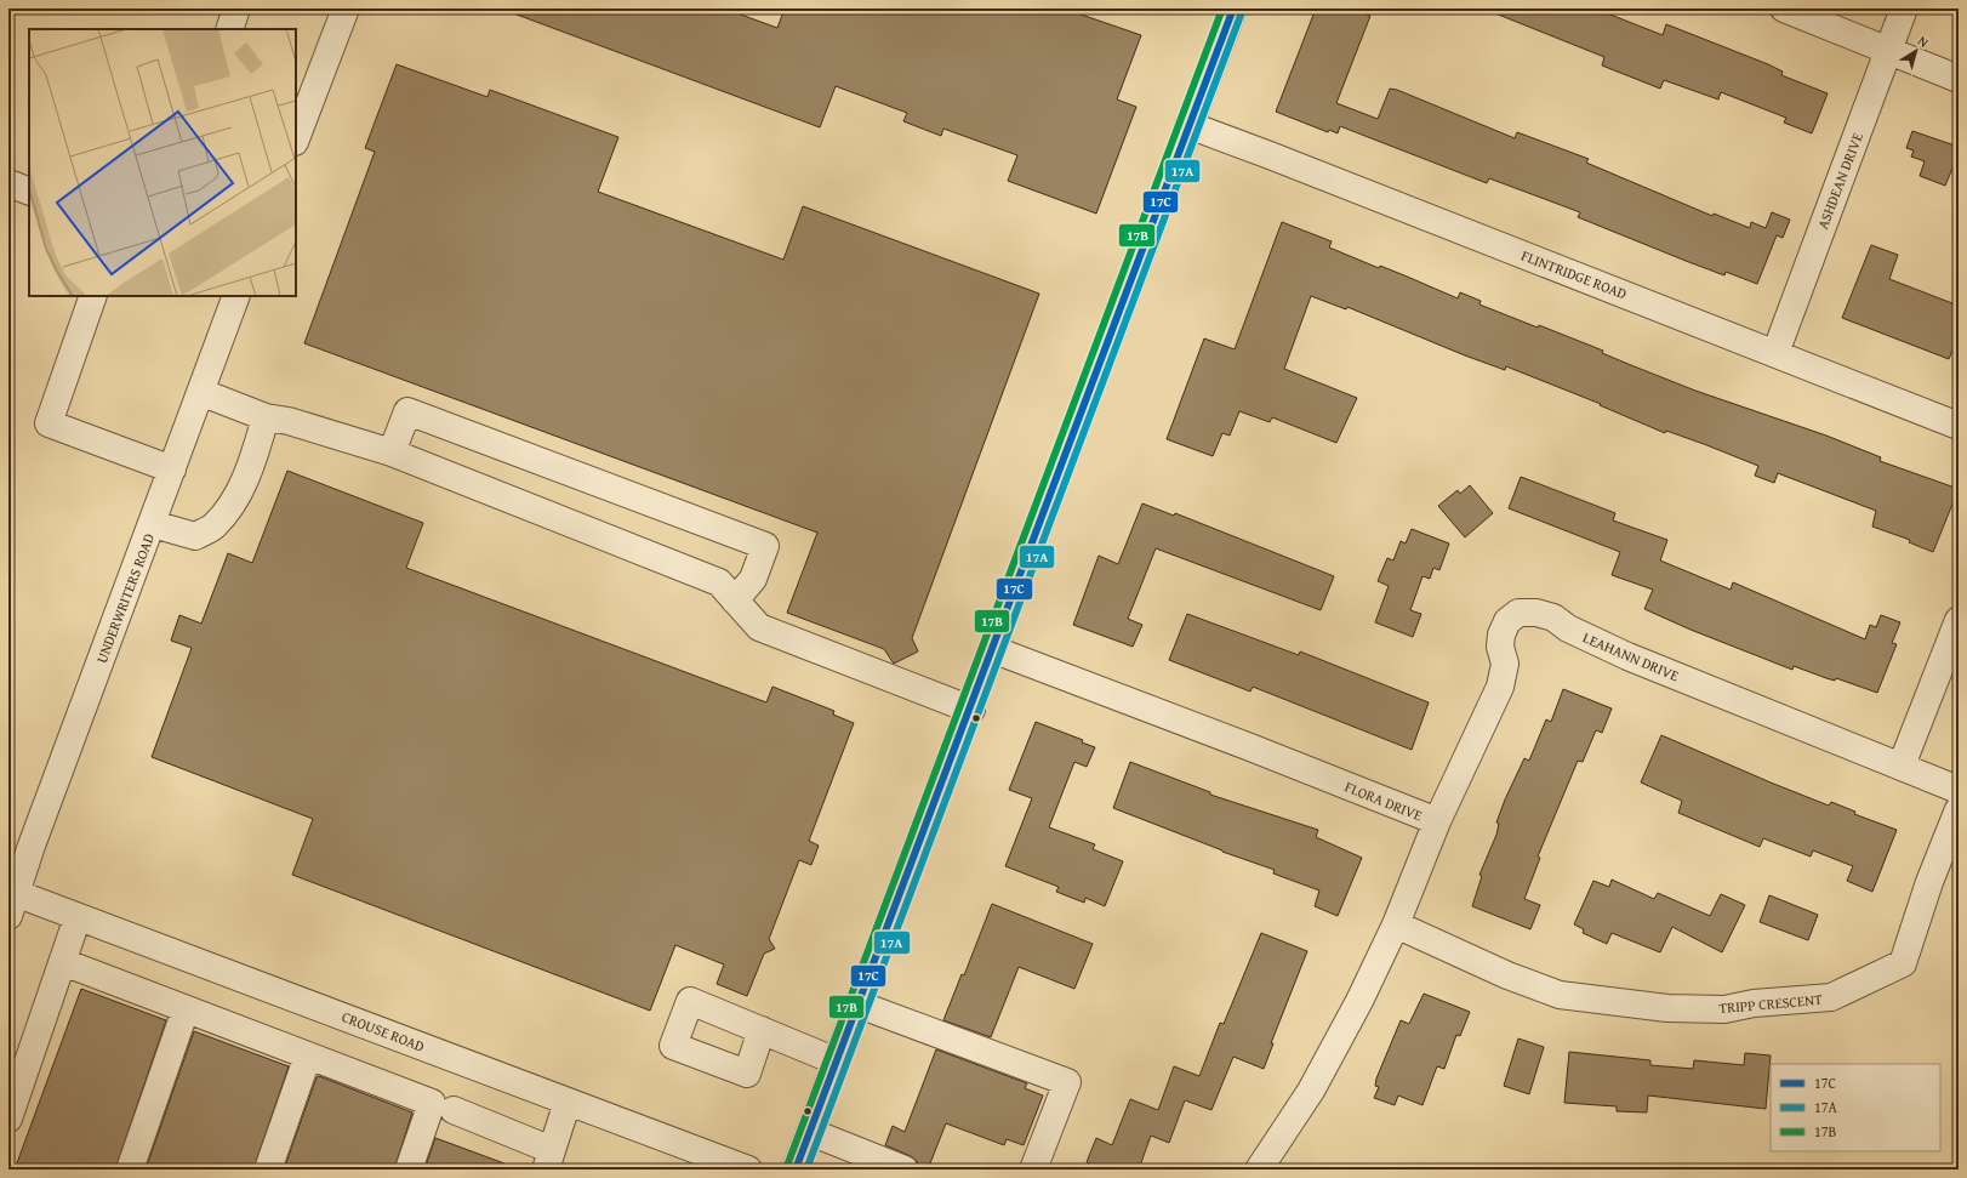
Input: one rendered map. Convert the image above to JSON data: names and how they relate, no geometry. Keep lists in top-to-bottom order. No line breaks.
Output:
{"streets":{"street":["ASHDEAN DRIVE","FLINTRIDGE ROAD","UNDERWRITERS ROAD","LEAHANN DRIVE","FLORA DRIVE","TRIPP CRESCENT","CROUSE ROAD"]},"crossings":[["ASHDEAN DRIVE","FLINTRIDGE ROAD"],["UNDERWRITERS ROAD","CROUSE ROAD"],["LEAHANN DRIVE","FLORA DRIVE"],["FLORA DRIVE","TRIPP CRESCENT"]],"lines":["transit line 17C","transit line 17B","transit line 17A"],"legend":["17C","17A","17B"],"north":"top right"}
